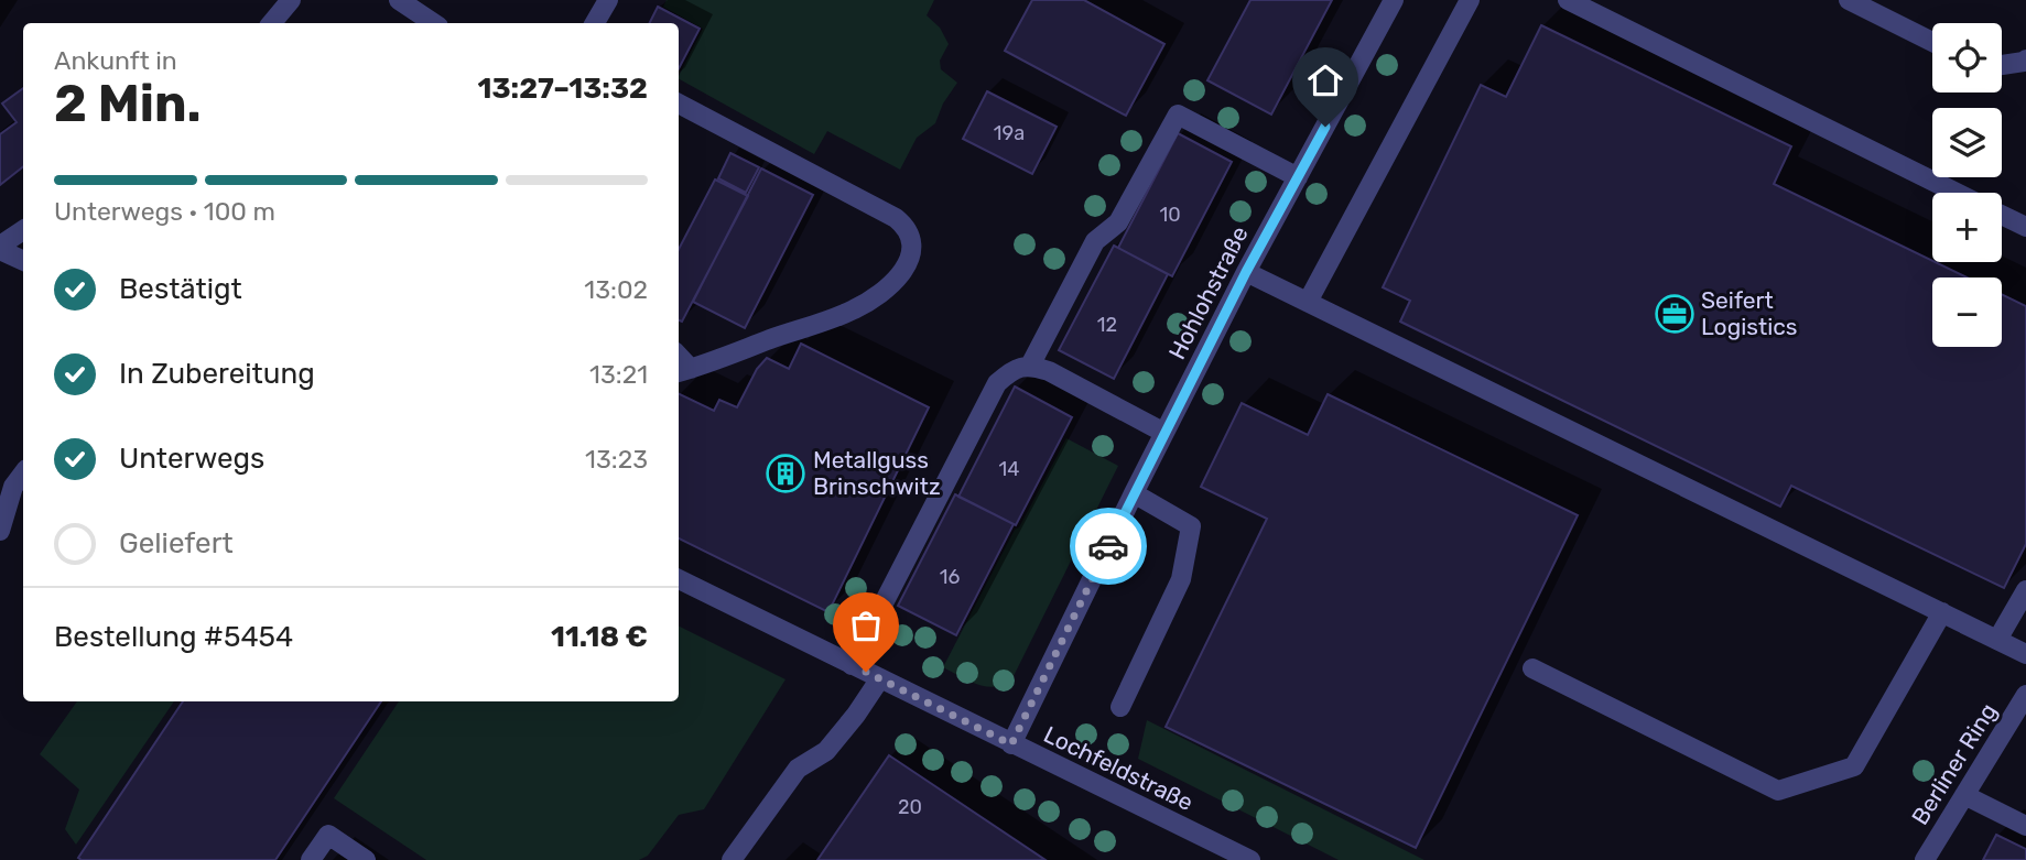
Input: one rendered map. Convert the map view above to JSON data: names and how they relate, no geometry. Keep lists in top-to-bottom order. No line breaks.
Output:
{"streets":{"street":["Hohlohstraße","Berliner Ring","Lochfeldstraße"]},"crossings":[["Hohlohstraße","Lochfeldstraße"]],"places":{"office":["Seifert Logistics"],"building":["Metallguss Brinschwitz"]},"house_numbers":["19a","10","12","14","16","20"],"page":{"map_buttons":["+","−"],"heading":["2 Min.","Ankunft in","13:27–13:32"],"panel":["Bestellung #5454","11.18 €"],"bar":"Unterwegs · 100 m","list":[["Bestätigt","13:02"],["In Zubereitung","13:21"],["Unterwegs","13:23"],"Geliefert"]}}
